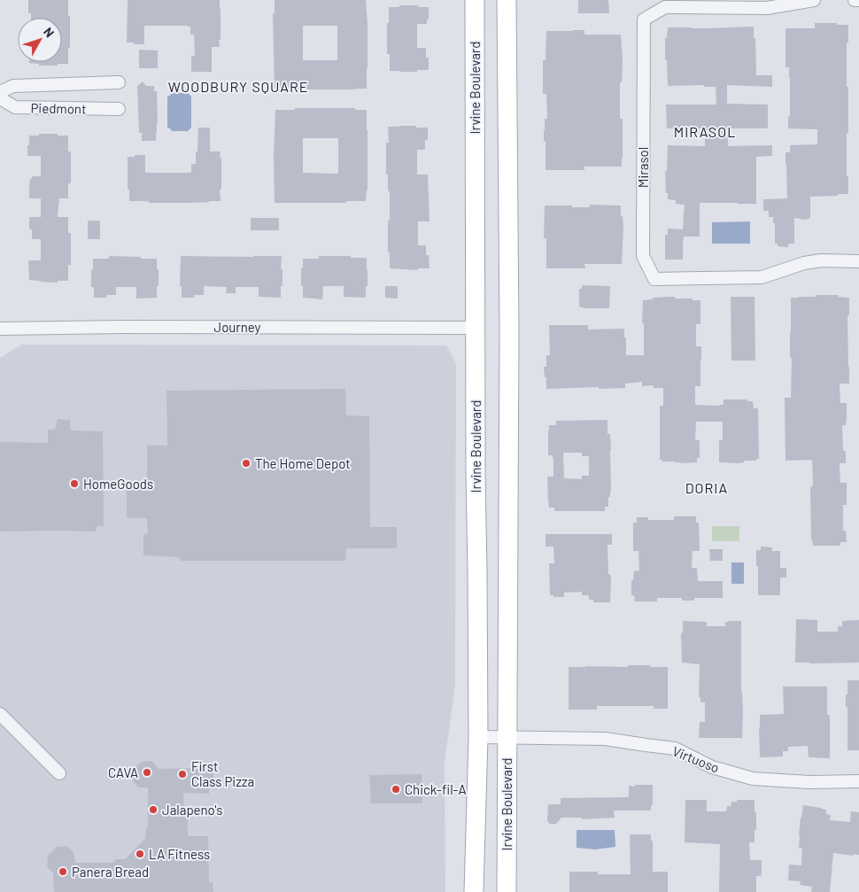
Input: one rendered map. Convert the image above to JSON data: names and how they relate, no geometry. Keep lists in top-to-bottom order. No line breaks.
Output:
{"streets":{"main road":["Irvine Boulevard"],"street":["Piedmont","Mirasol","Journey","Virtuoso"]},"crossings":[["Irvine Boulevard","Journey"],["Irvine Boulevard","Virtuoso"]],"districts":["WOODBURY SQUARE","MIRASOL","DORIA"],"places":["The Home Depot","HomeGoods","CAVA","First Class Pizza","Chick-fil-A","Jalapeno's","LA Fitness","Panera Bread"],"north":"top right"}
